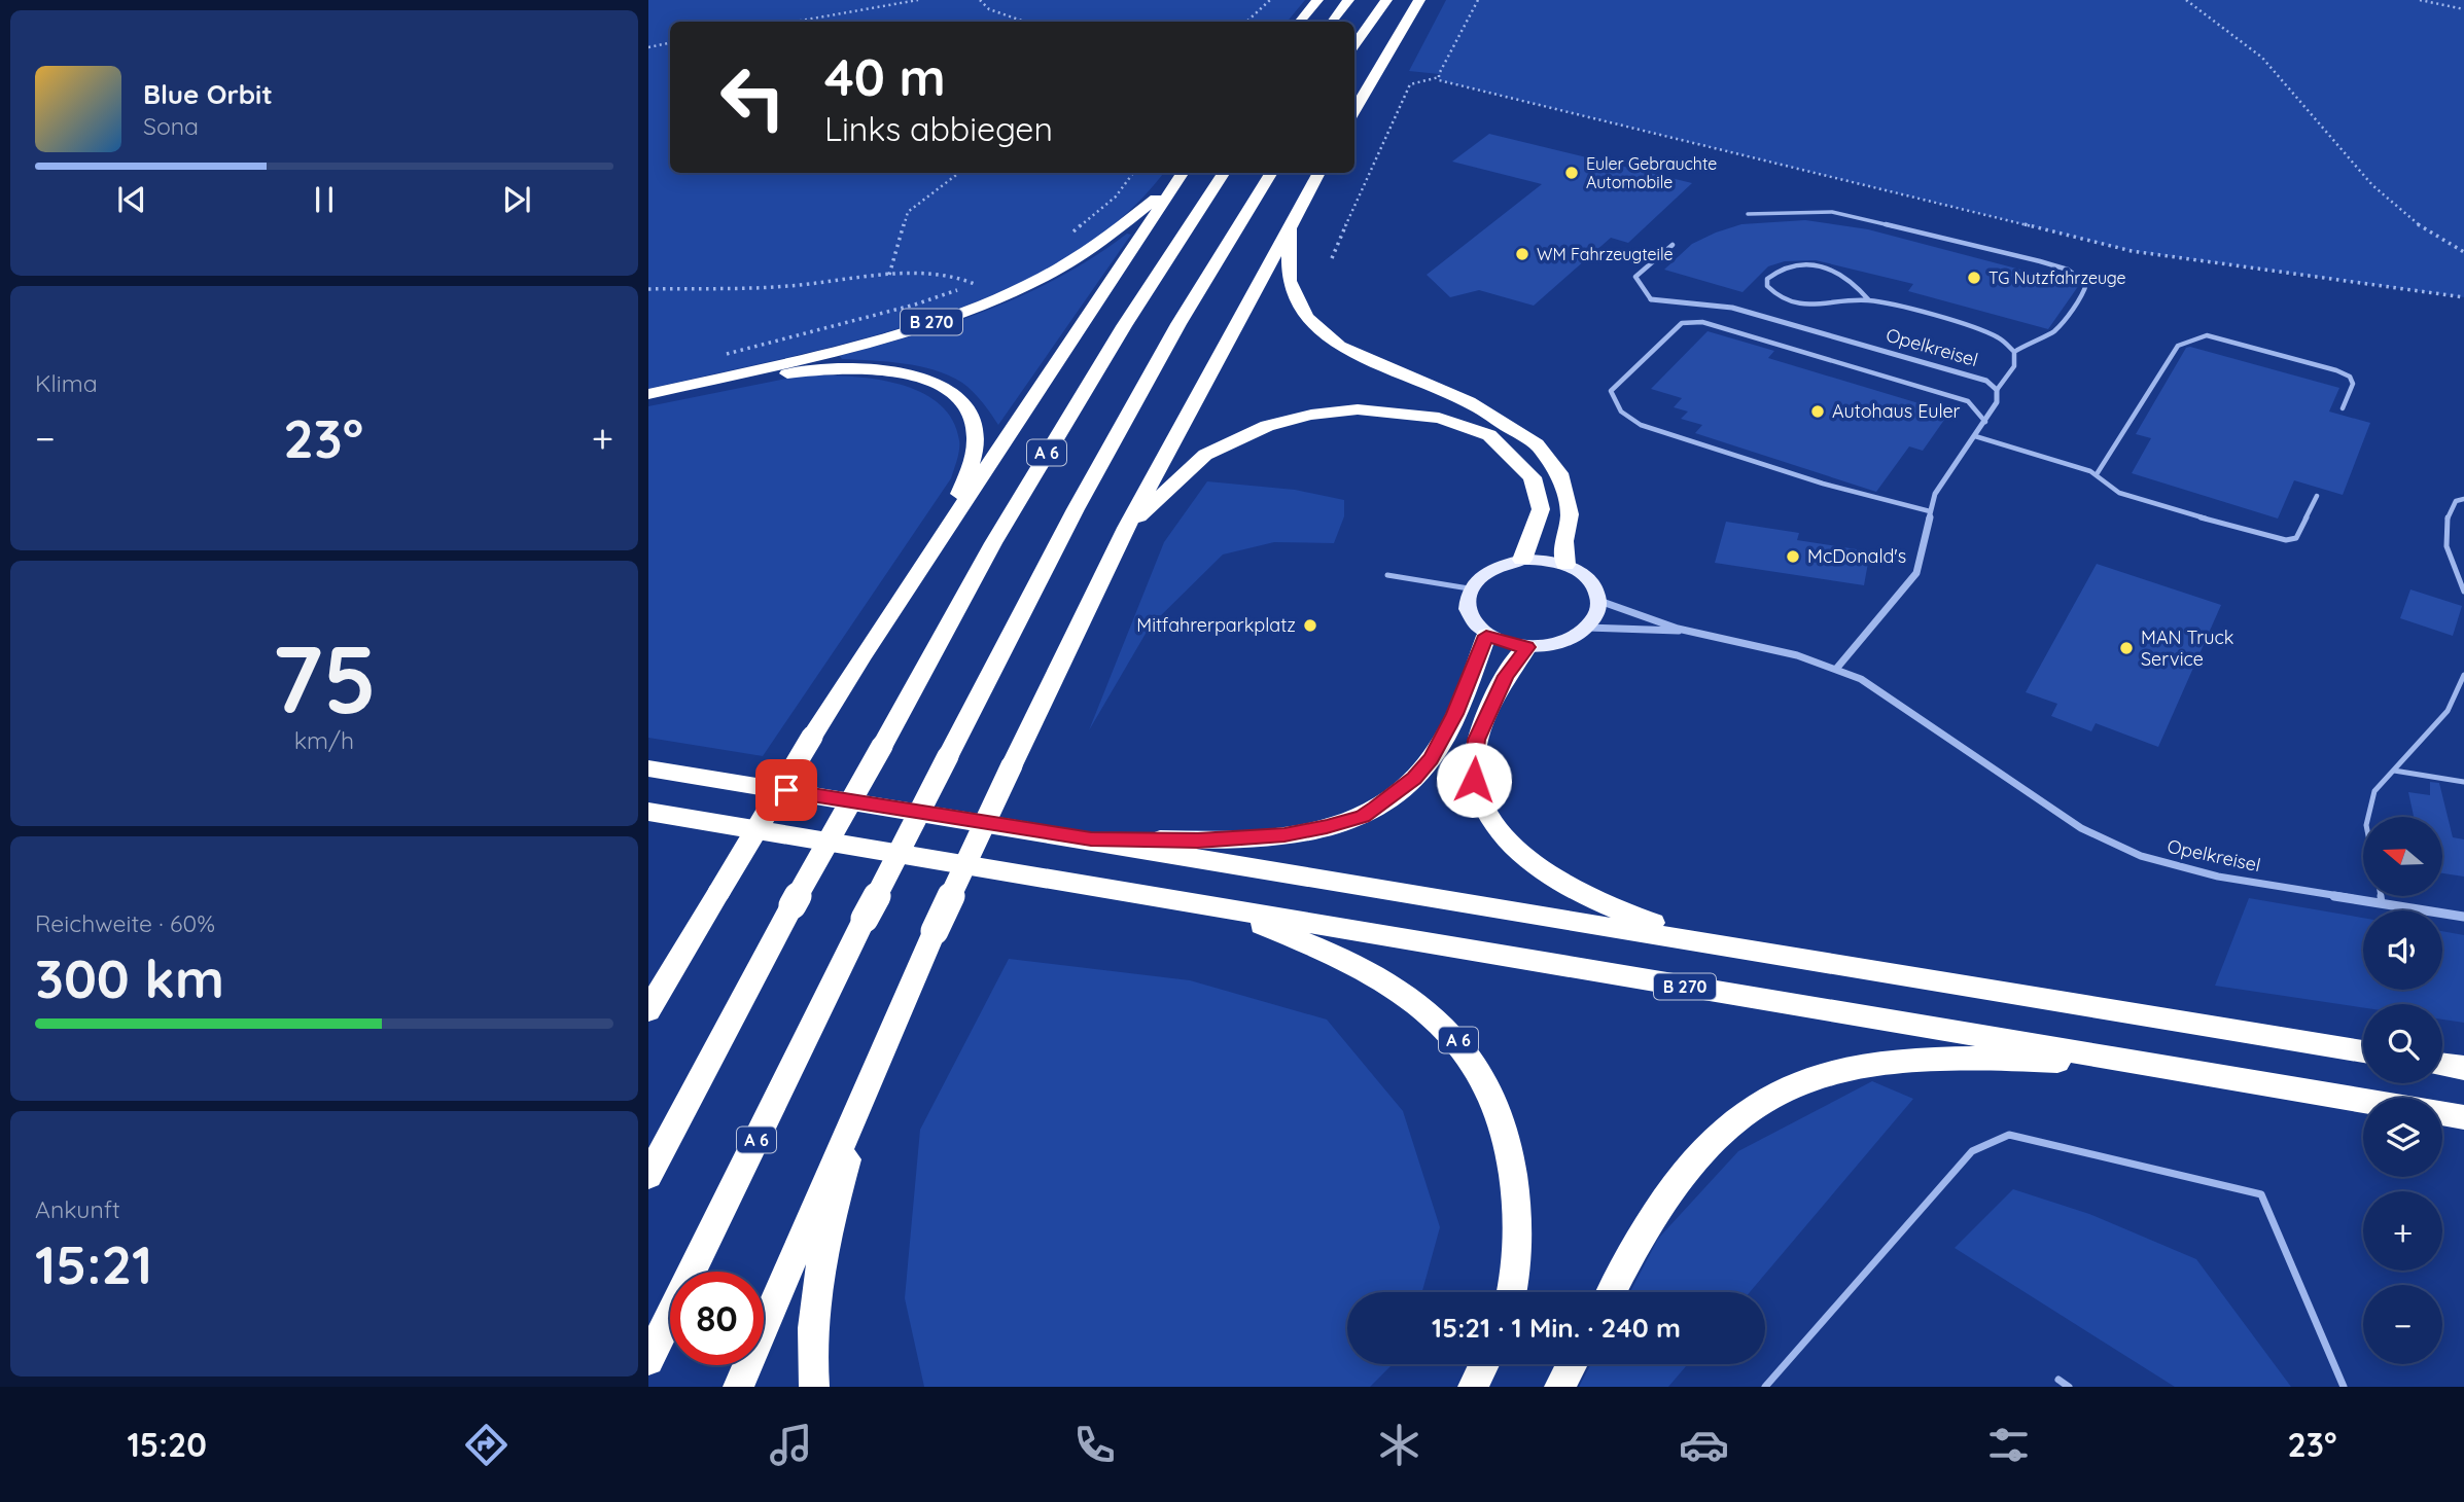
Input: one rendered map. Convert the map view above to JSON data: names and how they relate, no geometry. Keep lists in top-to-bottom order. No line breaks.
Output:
{"streets":{"highway":["B 270","A 6"],"street":["Opelkreisel"]},"crossings":[["B 270","A 6"]],"places":["Euler Gebrauchte Automobile","WM Fahrzeugteile","TG Nutzfahrzeuge","Autohaus Euler","McDonald's","Mitfahrerparkplatz","MAN Truck Service"],"north":"left","page":{"turn":["40 m","Links abbiegen"],"song":["Blue Orbit","Sona"],"tile":["Klima",["75","km/h"],["Reichweite · 60%","300 km"],["Ankunft","15:21"]],"heat":["−","23°","+"],"map_buttons":["+","−"],"limit":"80","trip":"15:21 · 1 Min. · 240 m","tabs":["15:20","23°"]}}
